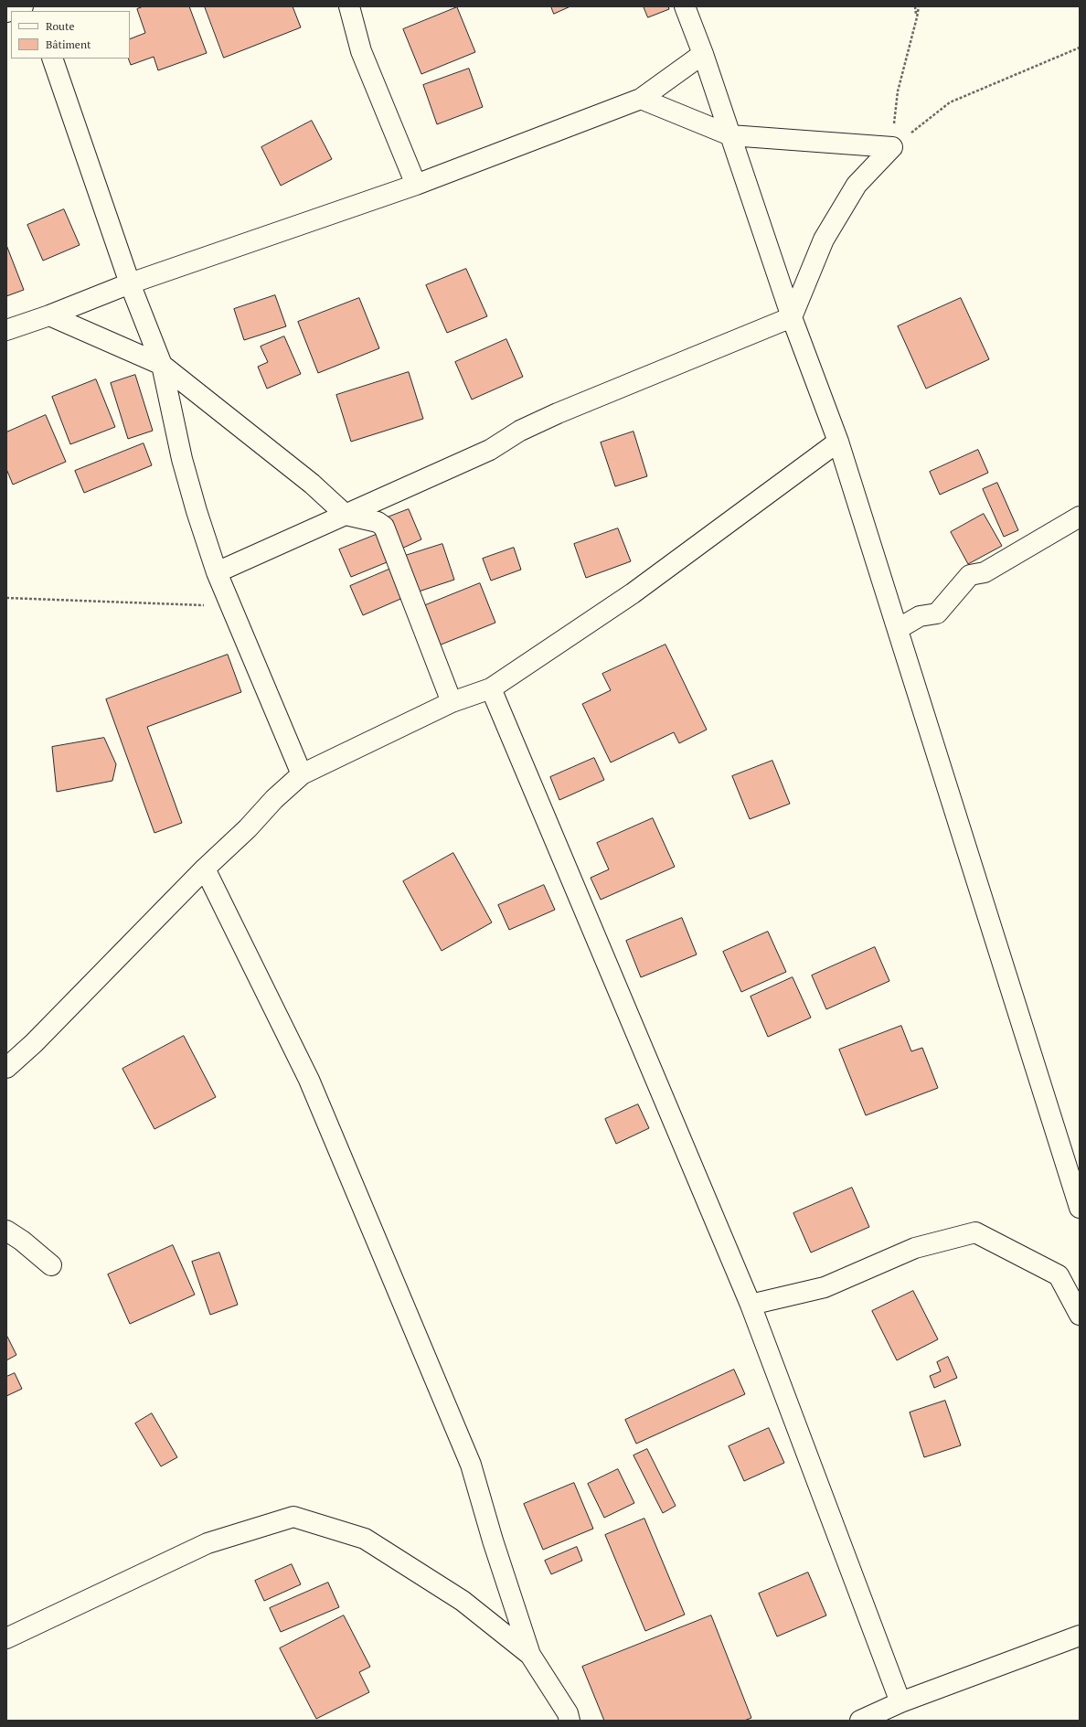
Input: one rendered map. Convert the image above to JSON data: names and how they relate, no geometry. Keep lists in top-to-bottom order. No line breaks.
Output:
{"legend":["Route","Bâtiment"]}
